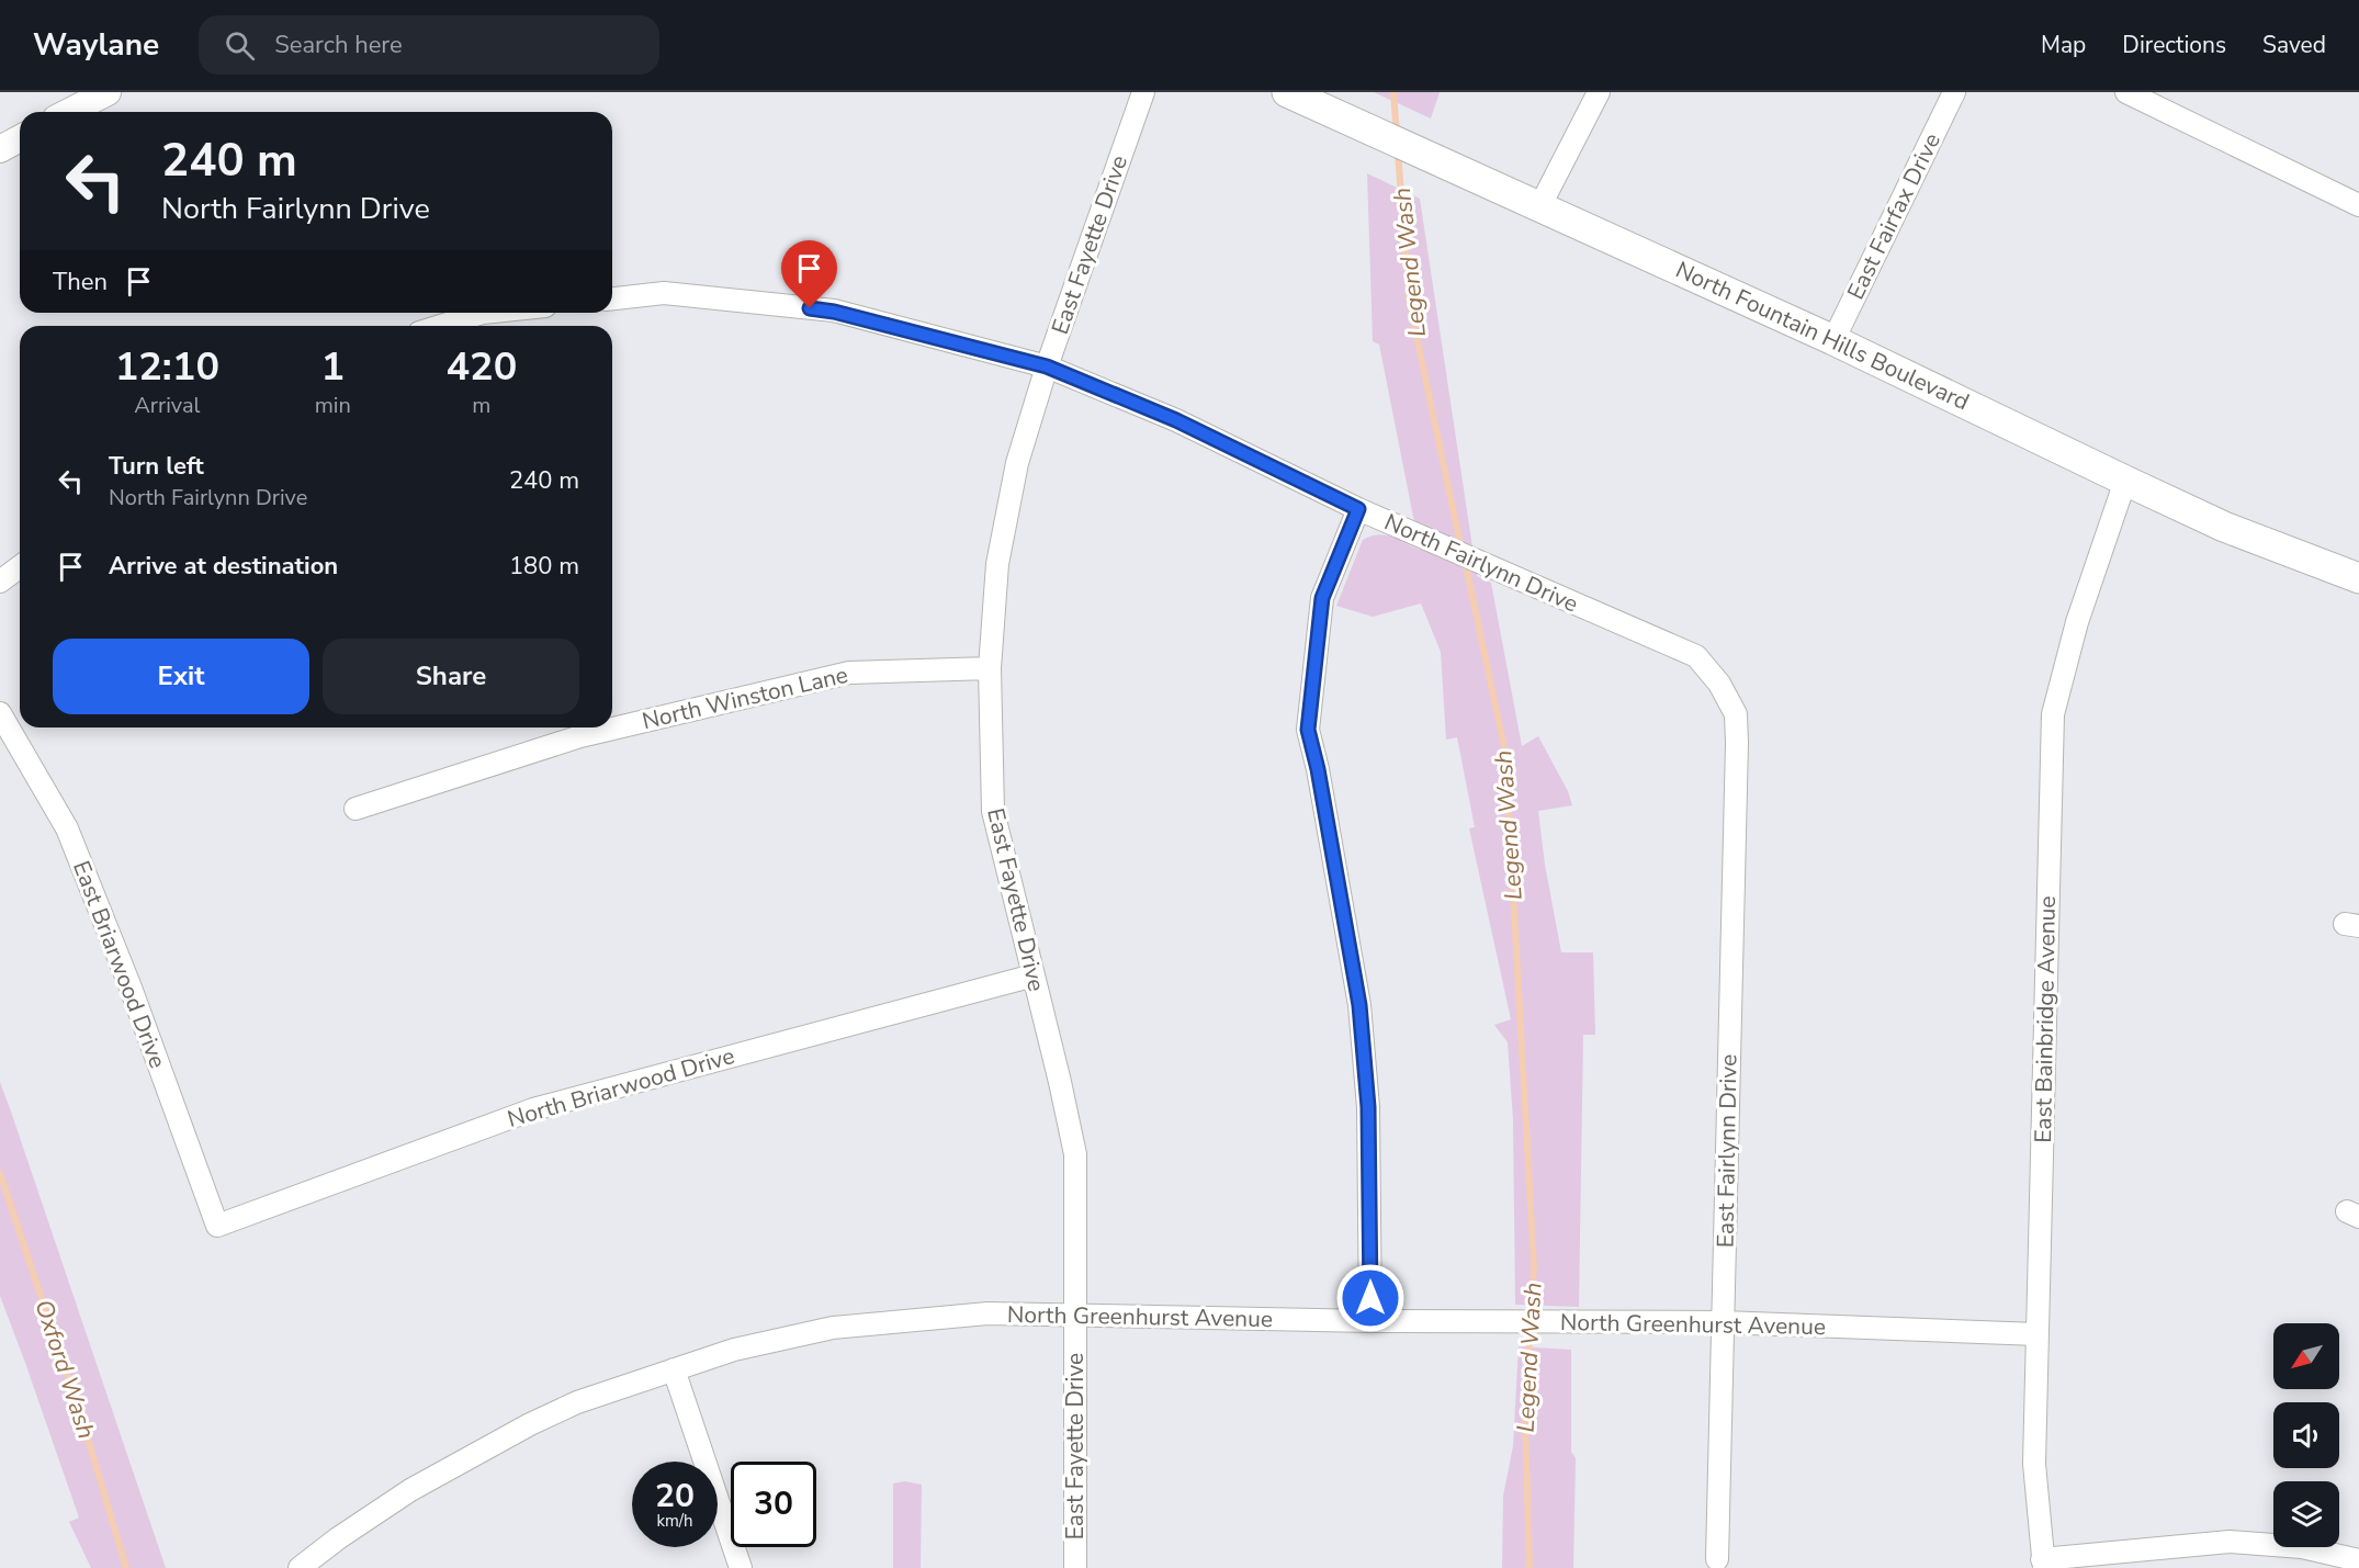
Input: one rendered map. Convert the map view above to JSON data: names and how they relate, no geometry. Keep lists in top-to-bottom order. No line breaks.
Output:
{"streets":{"main road":["North Fountain Hills Boulevard"],"street":["East Fairfax Drive","East Fayette Drive","North Fairlynn Drive","North Winston Lane","East Briarwood Drive","East Bainbridge Avenue","North Briarwood Drive","East Fairlynn Drive","North Greenhurst Avenue"]},"crossings":[["East Fairfax Drive","North Fountain Hills Boulevard"],["East Fayette Drive","North Fairlynn Drive"],["East Fayette Drive","North Winston Lane"],["East Fayette Drive","North Briarwood Drive"],["East Fayette Drive","North Greenhurst Avenue"],["North Fountain Hills Boulevard","East Bainbridge Avenue"],["North Fairlynn Drive","East Fairlynn Drive"],["East Briarwood Drive","North Briarwood Drive"],["East Bainbridge Avenue","North Greenhurst Avenue"],["East Fairlynn Drive","North Greenhurst Avenue"]],"water":["Legend Wash","Oxford Wash"],"north":"bottom left","page":{"header":"Waylane","search":"Search here","nav":["Map","Directions","Saved"],"turn":["240 m","North Fairlynn Drive"],"then":"Then","eta":["12:10","Arrival","1","min","420","m"],"list":[{"name":"Turn left","note":"North Fairlynn Drive","value":"240 m"},{"name":"Arrive at destination","value":"180 m"}],"buttons":["Exit","Share"],"speed":"20 km/h","limit":"30"}}
